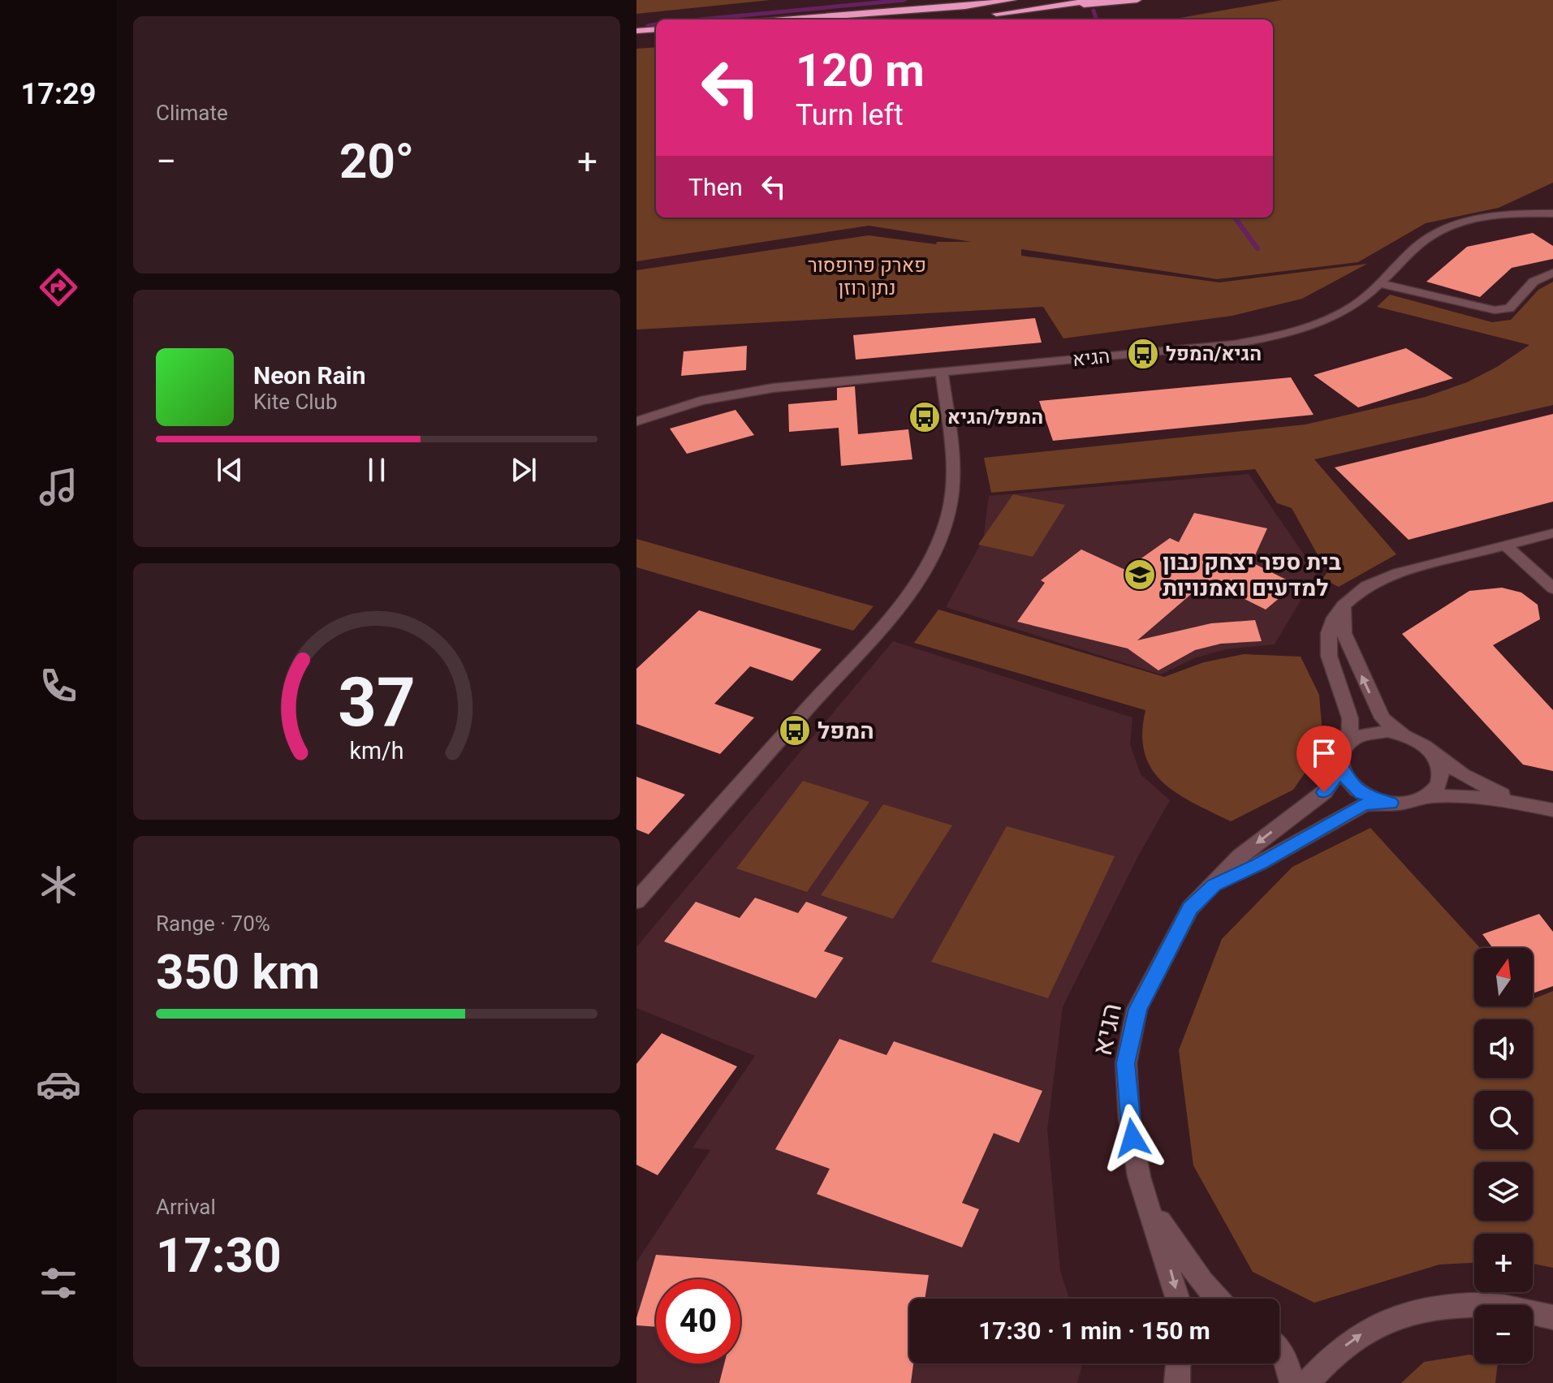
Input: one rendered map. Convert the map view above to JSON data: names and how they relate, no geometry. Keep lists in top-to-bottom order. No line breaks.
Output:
{"streets":{"street":["הגיא"]},"parks":["פארק פרופסור נתן רוזן"],"places":{"bus stop":["הגיא/המפל","המפל/הגיא","המפל"],"school or university":["בית ספר יצחק נבון למדעים ואמנויות"]},"north":"top","page":{"tabs":"17:29","tile":["Climate",["Range · 70%","350 km"],["Arrival","17:30"]],"turn":["120 m","Turn left"],"heat":["−","20°","+"],"then":"Then","song":["Neon Rain","Kite Club"],"map_buttons":["+","−"],"limit":"40","trip":"17:30 · 1 min · 150 m","gauge":["37","km/h"]}}
